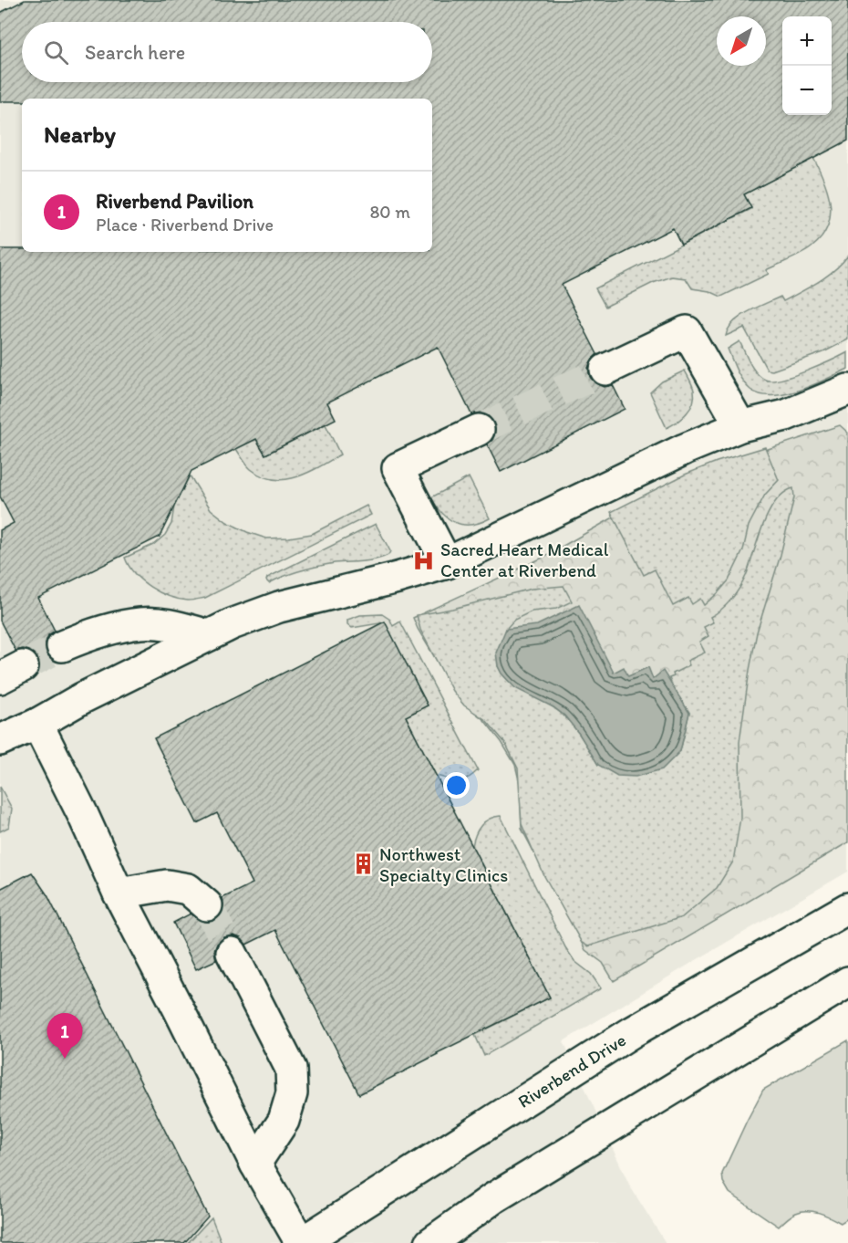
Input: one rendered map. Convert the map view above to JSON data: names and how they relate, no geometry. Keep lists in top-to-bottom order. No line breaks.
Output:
{"streets":{"street":["Riverbend Drive"]},"places":{"hospital":["Sacred Heart Medical Center at Riverbend"],"building":["Northwest Specialty Clinics"]},"north":"bottom left","page":{"map_buttons":["+","−"],"search":"Search here","heading":"Nearby","list":[{"mark":"1","name":"Riverbend Pavilion","note":"Place · Riverbend Drive","value":"80 m"}],"pins":"1"}}
